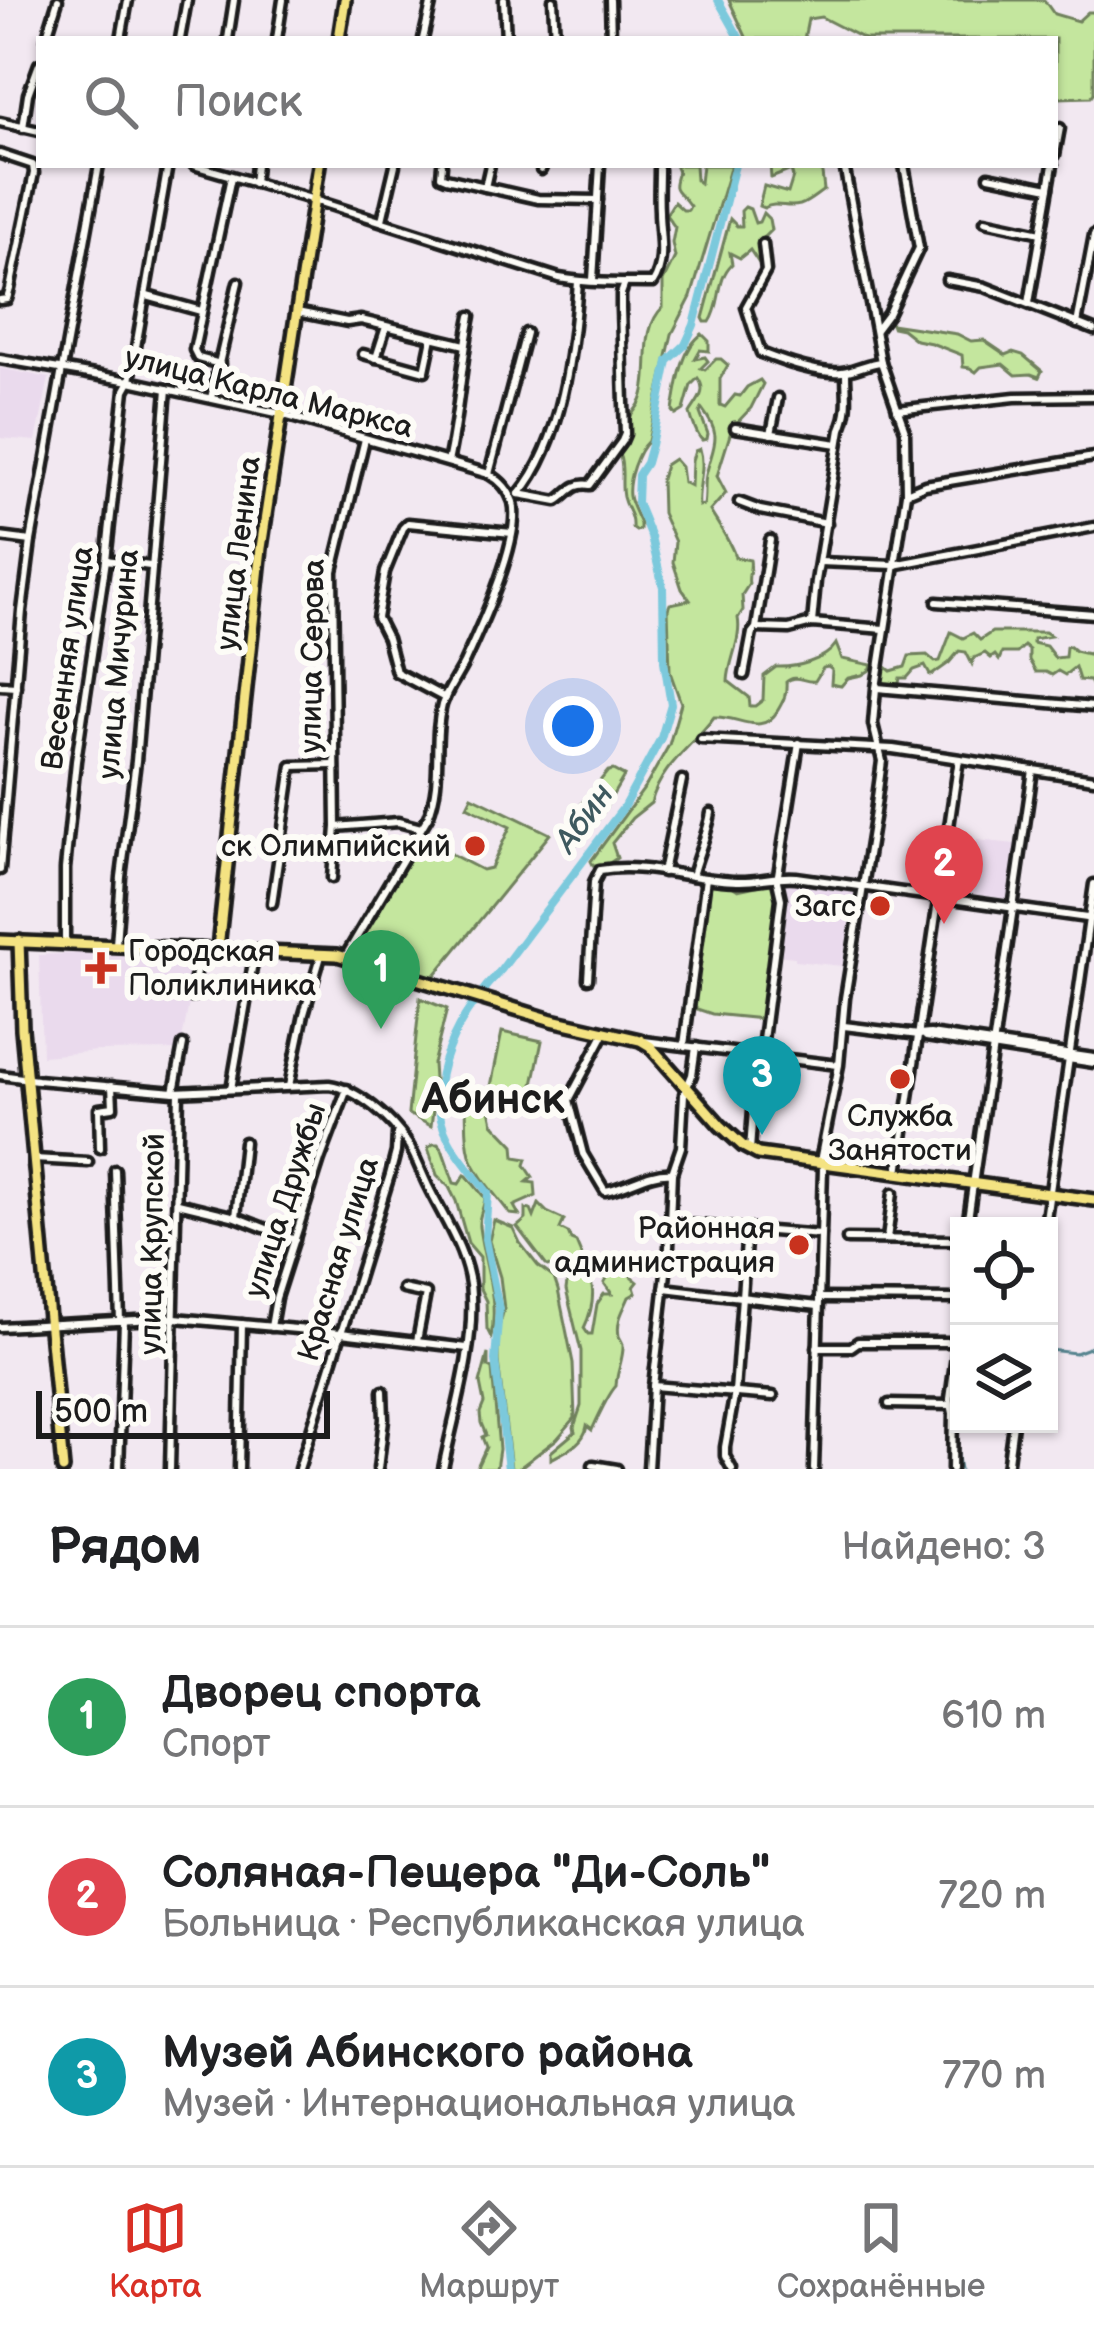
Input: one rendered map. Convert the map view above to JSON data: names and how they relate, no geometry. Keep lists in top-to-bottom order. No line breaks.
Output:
{"streets":{"main road":["улица Ленина"],"street":["улица Карла Маркса","улица Серова","Весенняя улица","улица Мичурина","улица Дружбы","улица Крупской","Красная улица"]},"crossings":[["улица Карла Маркса","улица Ленина"],["улица Карла Маркса","улица Серова"],["улица Карла Маркса","Весенняя улица"],["улица Карла Маркса","улица Мичурина"]],"districts":["Абинск"],"water":["Абин"],"places":{"other":["ск Олимпийский","Загс","Служба Занятости","Районная администрация"],"health":["Городская Поликлиника"]},"scale_bar":"500 m","page":{"search":"Поиск","pins":["2","1","3"],"scale":"500 m","heading":["Рядом","Найдено: 3"],"list":[{"mark":"1","name":"Дворец спорта","note":"Спорт","value":"610 m"},{"mark":"2","name":"Соляная-Пещера \"Ди-Соль\"","note":"Больница · Республиканская улица","value":"720 m"},{"mark":"3","name":"Музей Абинского района","note":"Музей · Интернациональная улица","value":"770 m"}],"nav":["Карта","Маршрут","Сохранённые"]}}
